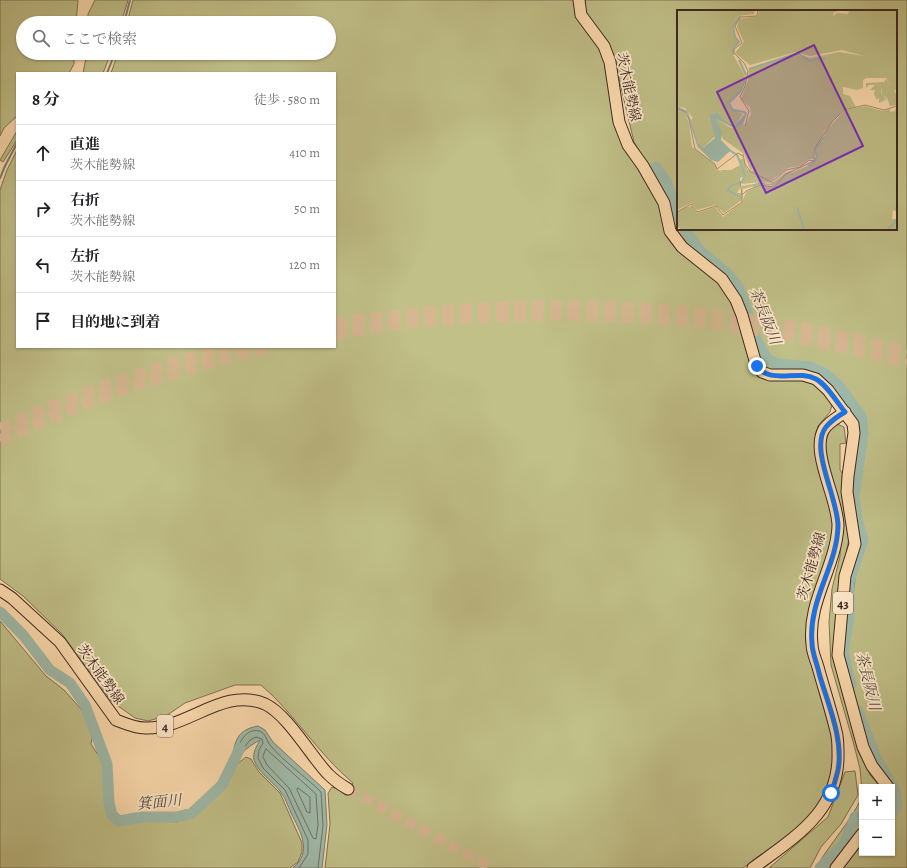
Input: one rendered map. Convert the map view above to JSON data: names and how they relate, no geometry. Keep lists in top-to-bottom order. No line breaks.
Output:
{"streets":{"main road":["茨木能勢線","43","4"]},"crossings":[["茨木能勢線","43"]],"water":["茶長阪川","箕面川"],"page":{"search":"ここで検索","heading":["8 分","徒歩 · 580 m"],"list":[["直進","茨木能勢線","410 m"],["右折","茨木能勢線","50 m"],["左折","茨木能勢線","120 m"],"目的地に到着"],"map_buttons":["+","−"]}}
